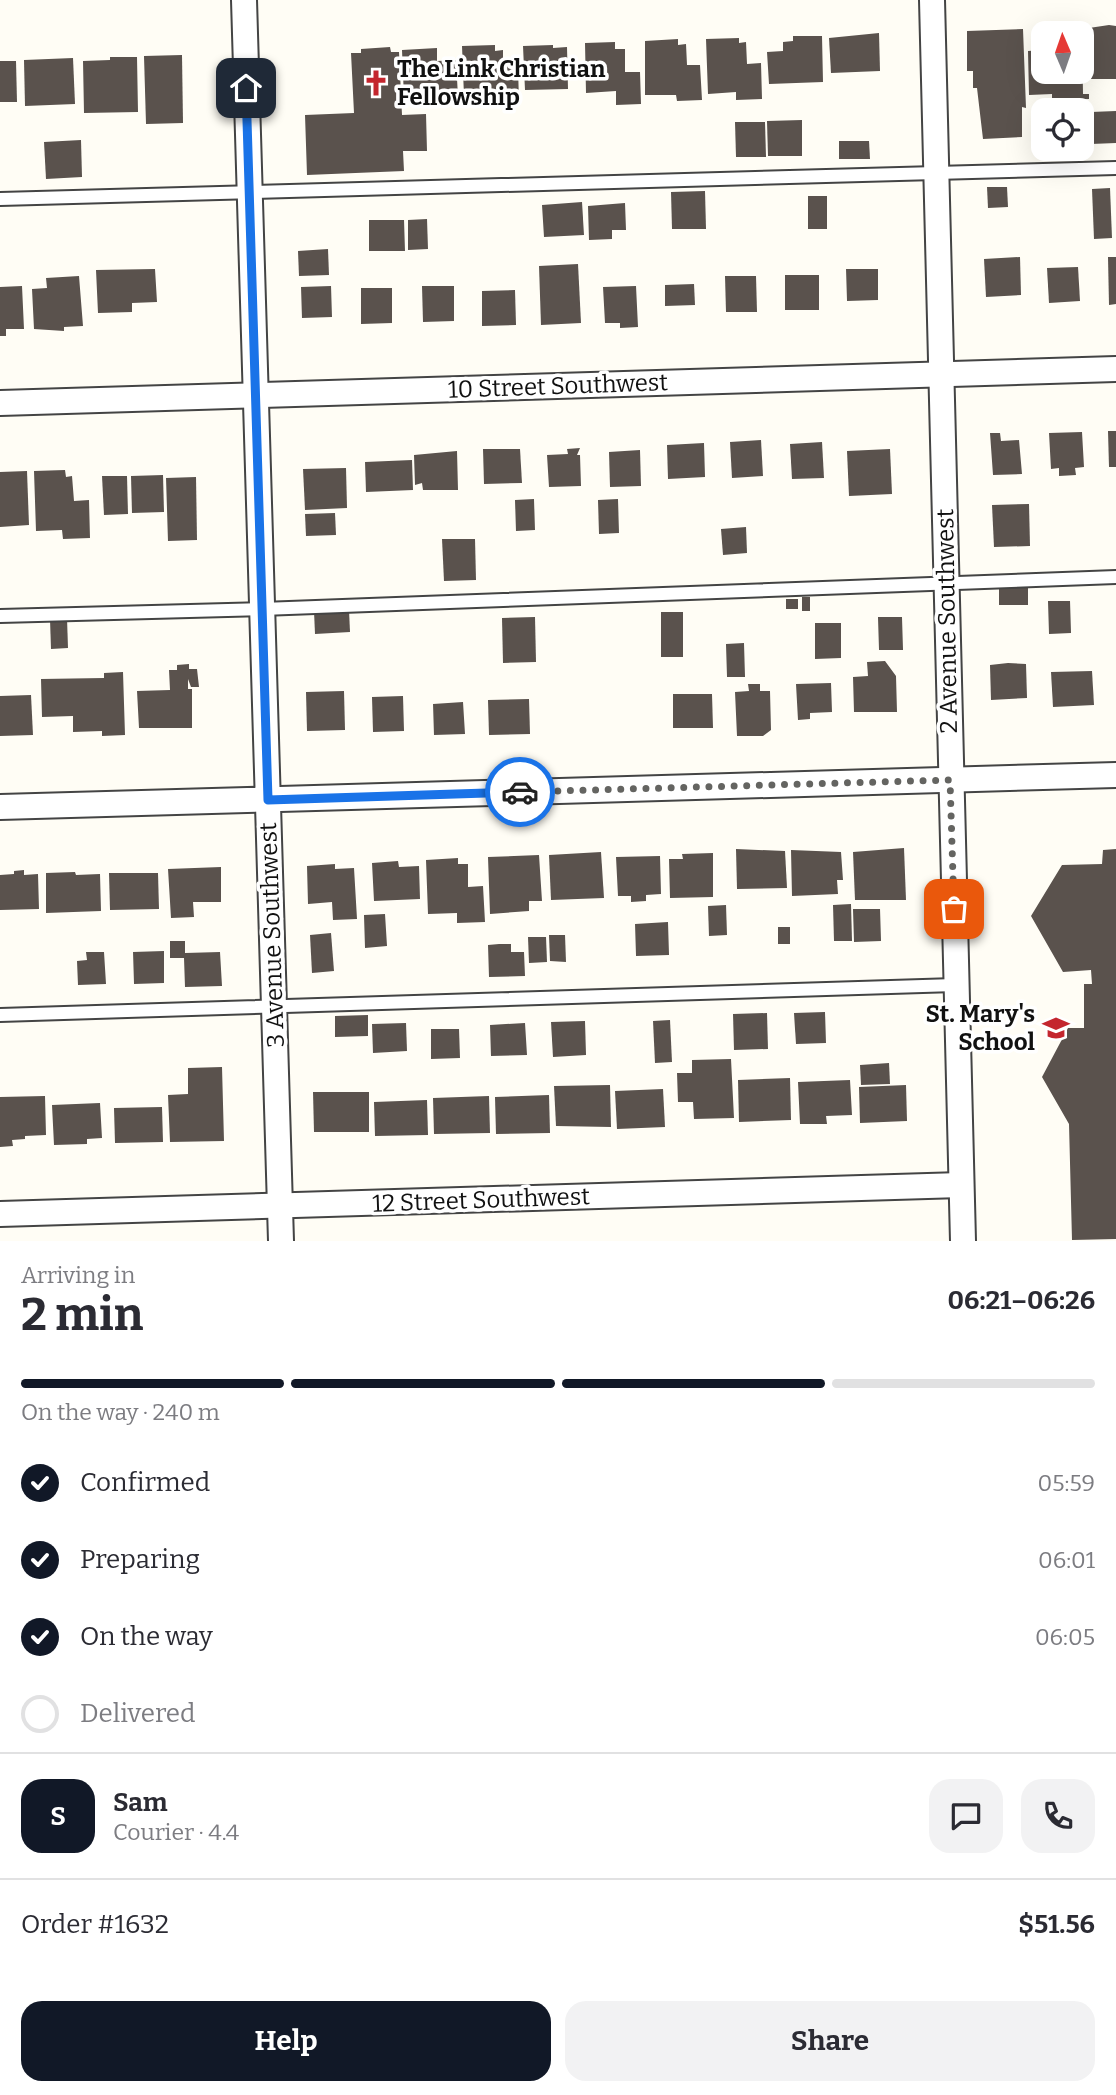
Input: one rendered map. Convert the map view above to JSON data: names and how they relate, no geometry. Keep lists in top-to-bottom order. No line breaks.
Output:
{"streets":{"street":["10 Street Southwest","2 Avenue Southwest","3 Avenue Southwest","12 Street Southwest"]},"crossings":[["10 Street Southwest","2 Avenue Southwest"],["10 Street Southwest","3 Avenue Southwest"],["2 Avenue Southwest","12 Street Southwest"],["3 Avenue Southwest","12 Street Southwest"]],"places":{"church":["The Link Christian Fellowship"],"school or university":["St. Mary's School"]},"north":"top","page":{"heading":["2 min","Arriving in","06:21–06:26"],"panel":["Sam","Courier · 4.4","Order #1632","$51.56"],"bar":"On the way · 240 m","list":[["Confirmed","05:59"],["Preparing","06:01"],["On the way","06:05"],"Delivered"],"round":"S","buttons":["Help","Share"]}}
